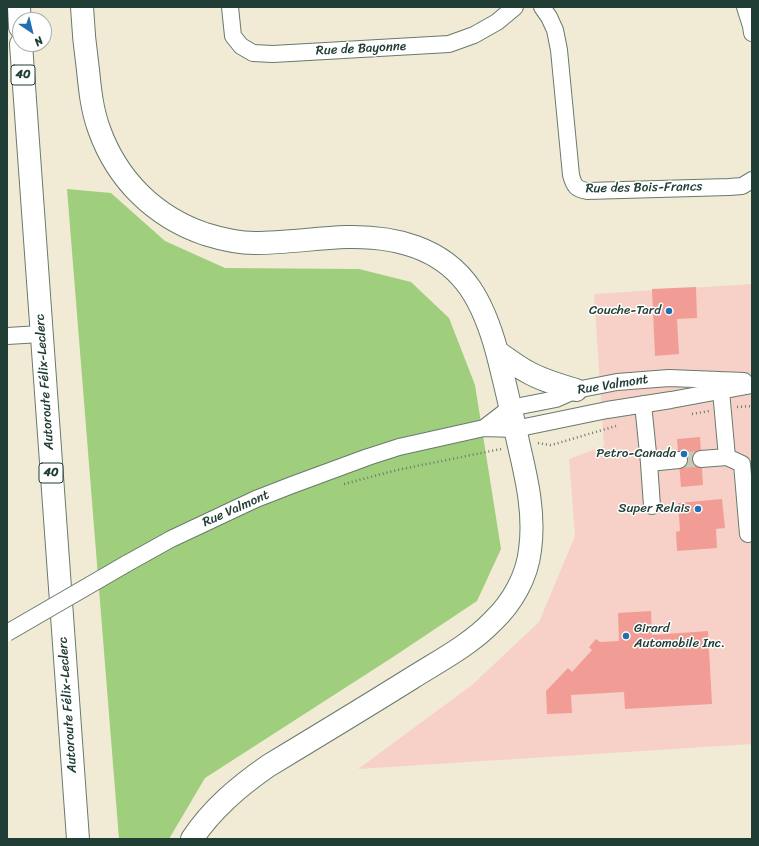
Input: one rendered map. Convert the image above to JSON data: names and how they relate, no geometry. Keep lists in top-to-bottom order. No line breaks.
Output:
{"streets":{"highway":["40","Autoroute Félix-Leclerc"],"street":["Rue de Bayonne","Rue des Bois-Francs","Rue Valmont"]},"places":["Couche-Tard","Petro-Canada","Super Relais","Girard Automobile Inc."],"north":"bottom right"}
